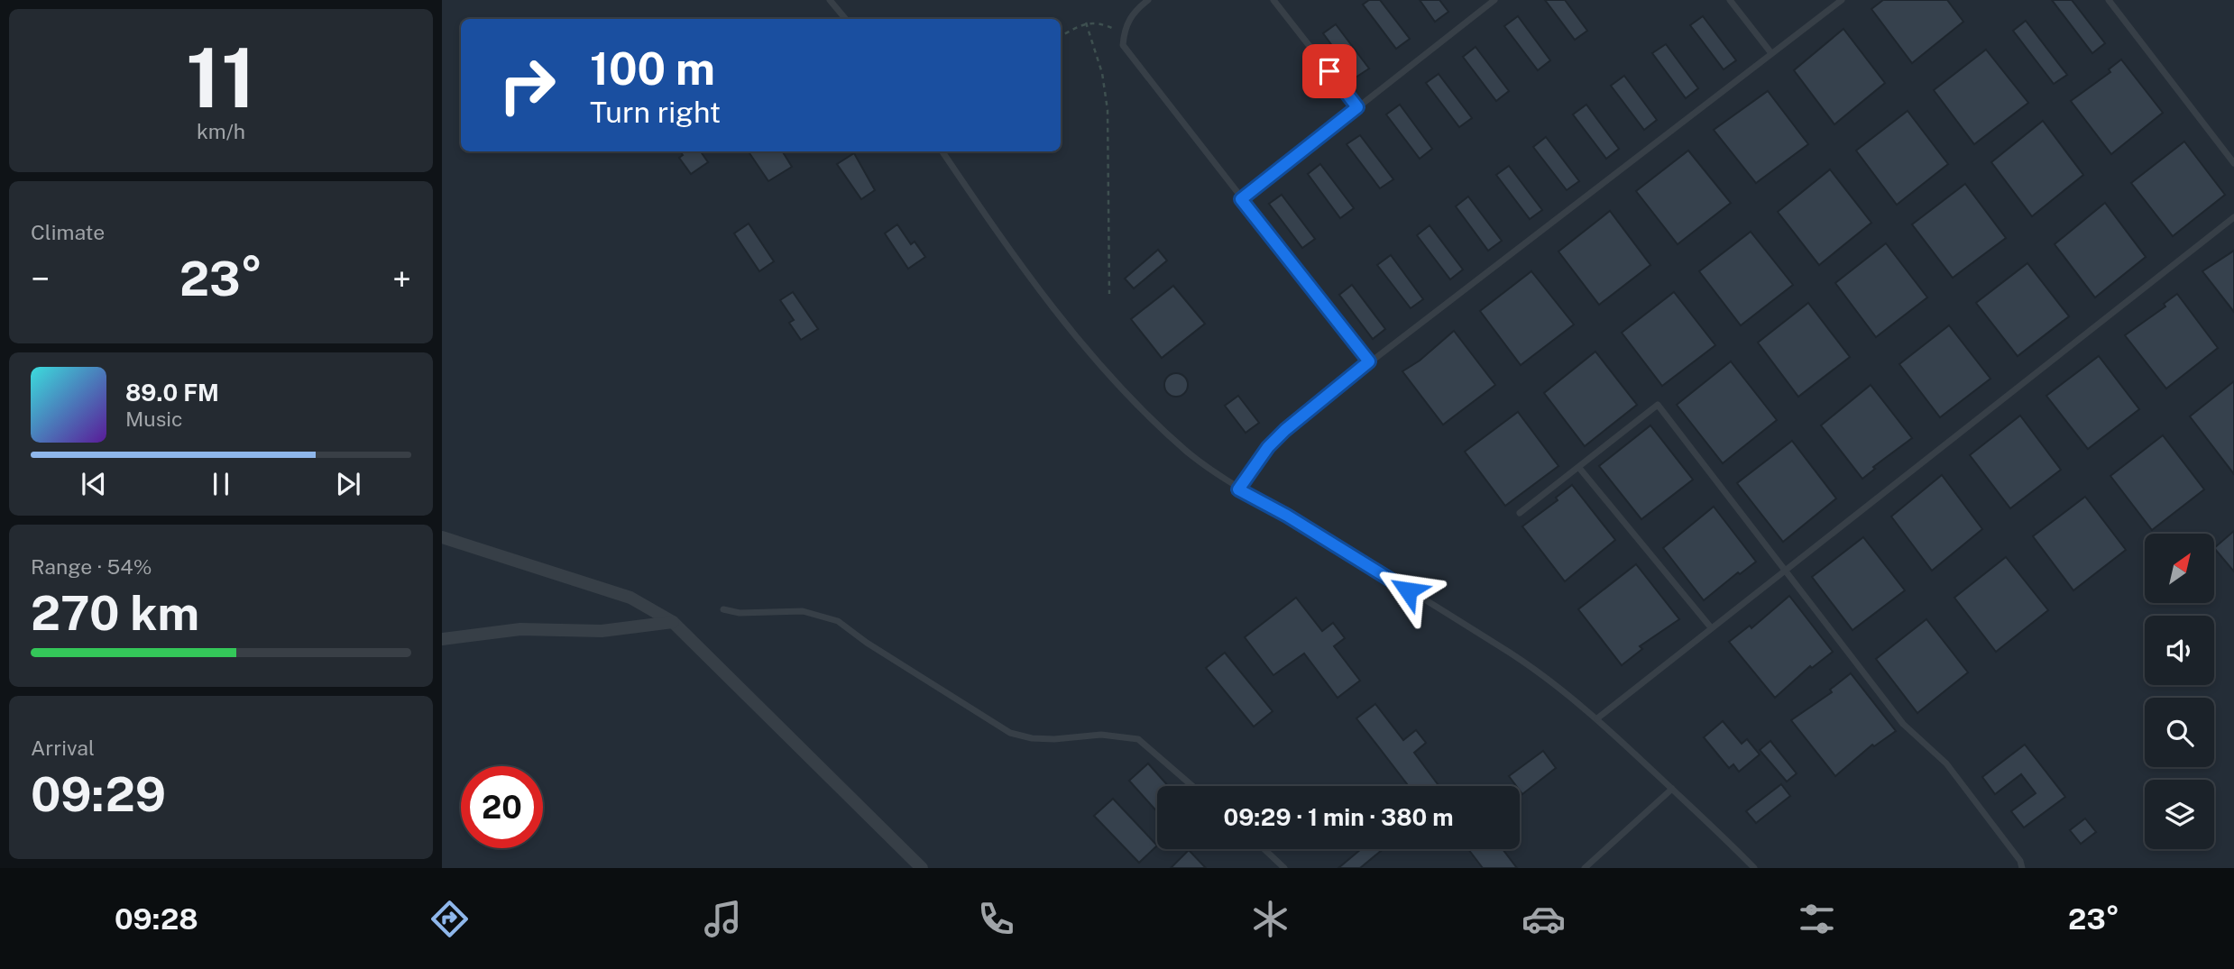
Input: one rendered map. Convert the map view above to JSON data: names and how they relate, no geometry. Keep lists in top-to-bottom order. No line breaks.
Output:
{"north":"top right","page":{"tile":[["11","km/h"],"Climate",["Range · 54%","270 km"],["Arrival","09:29"]],"turn":["100 m","Turn right"],"heat":["−","23°","+"],"song":["89.0 FM","Music"],"limit":"20","trip":"09:29 · 1 min · 380 m","tabs":["09:28","23°"]}}
